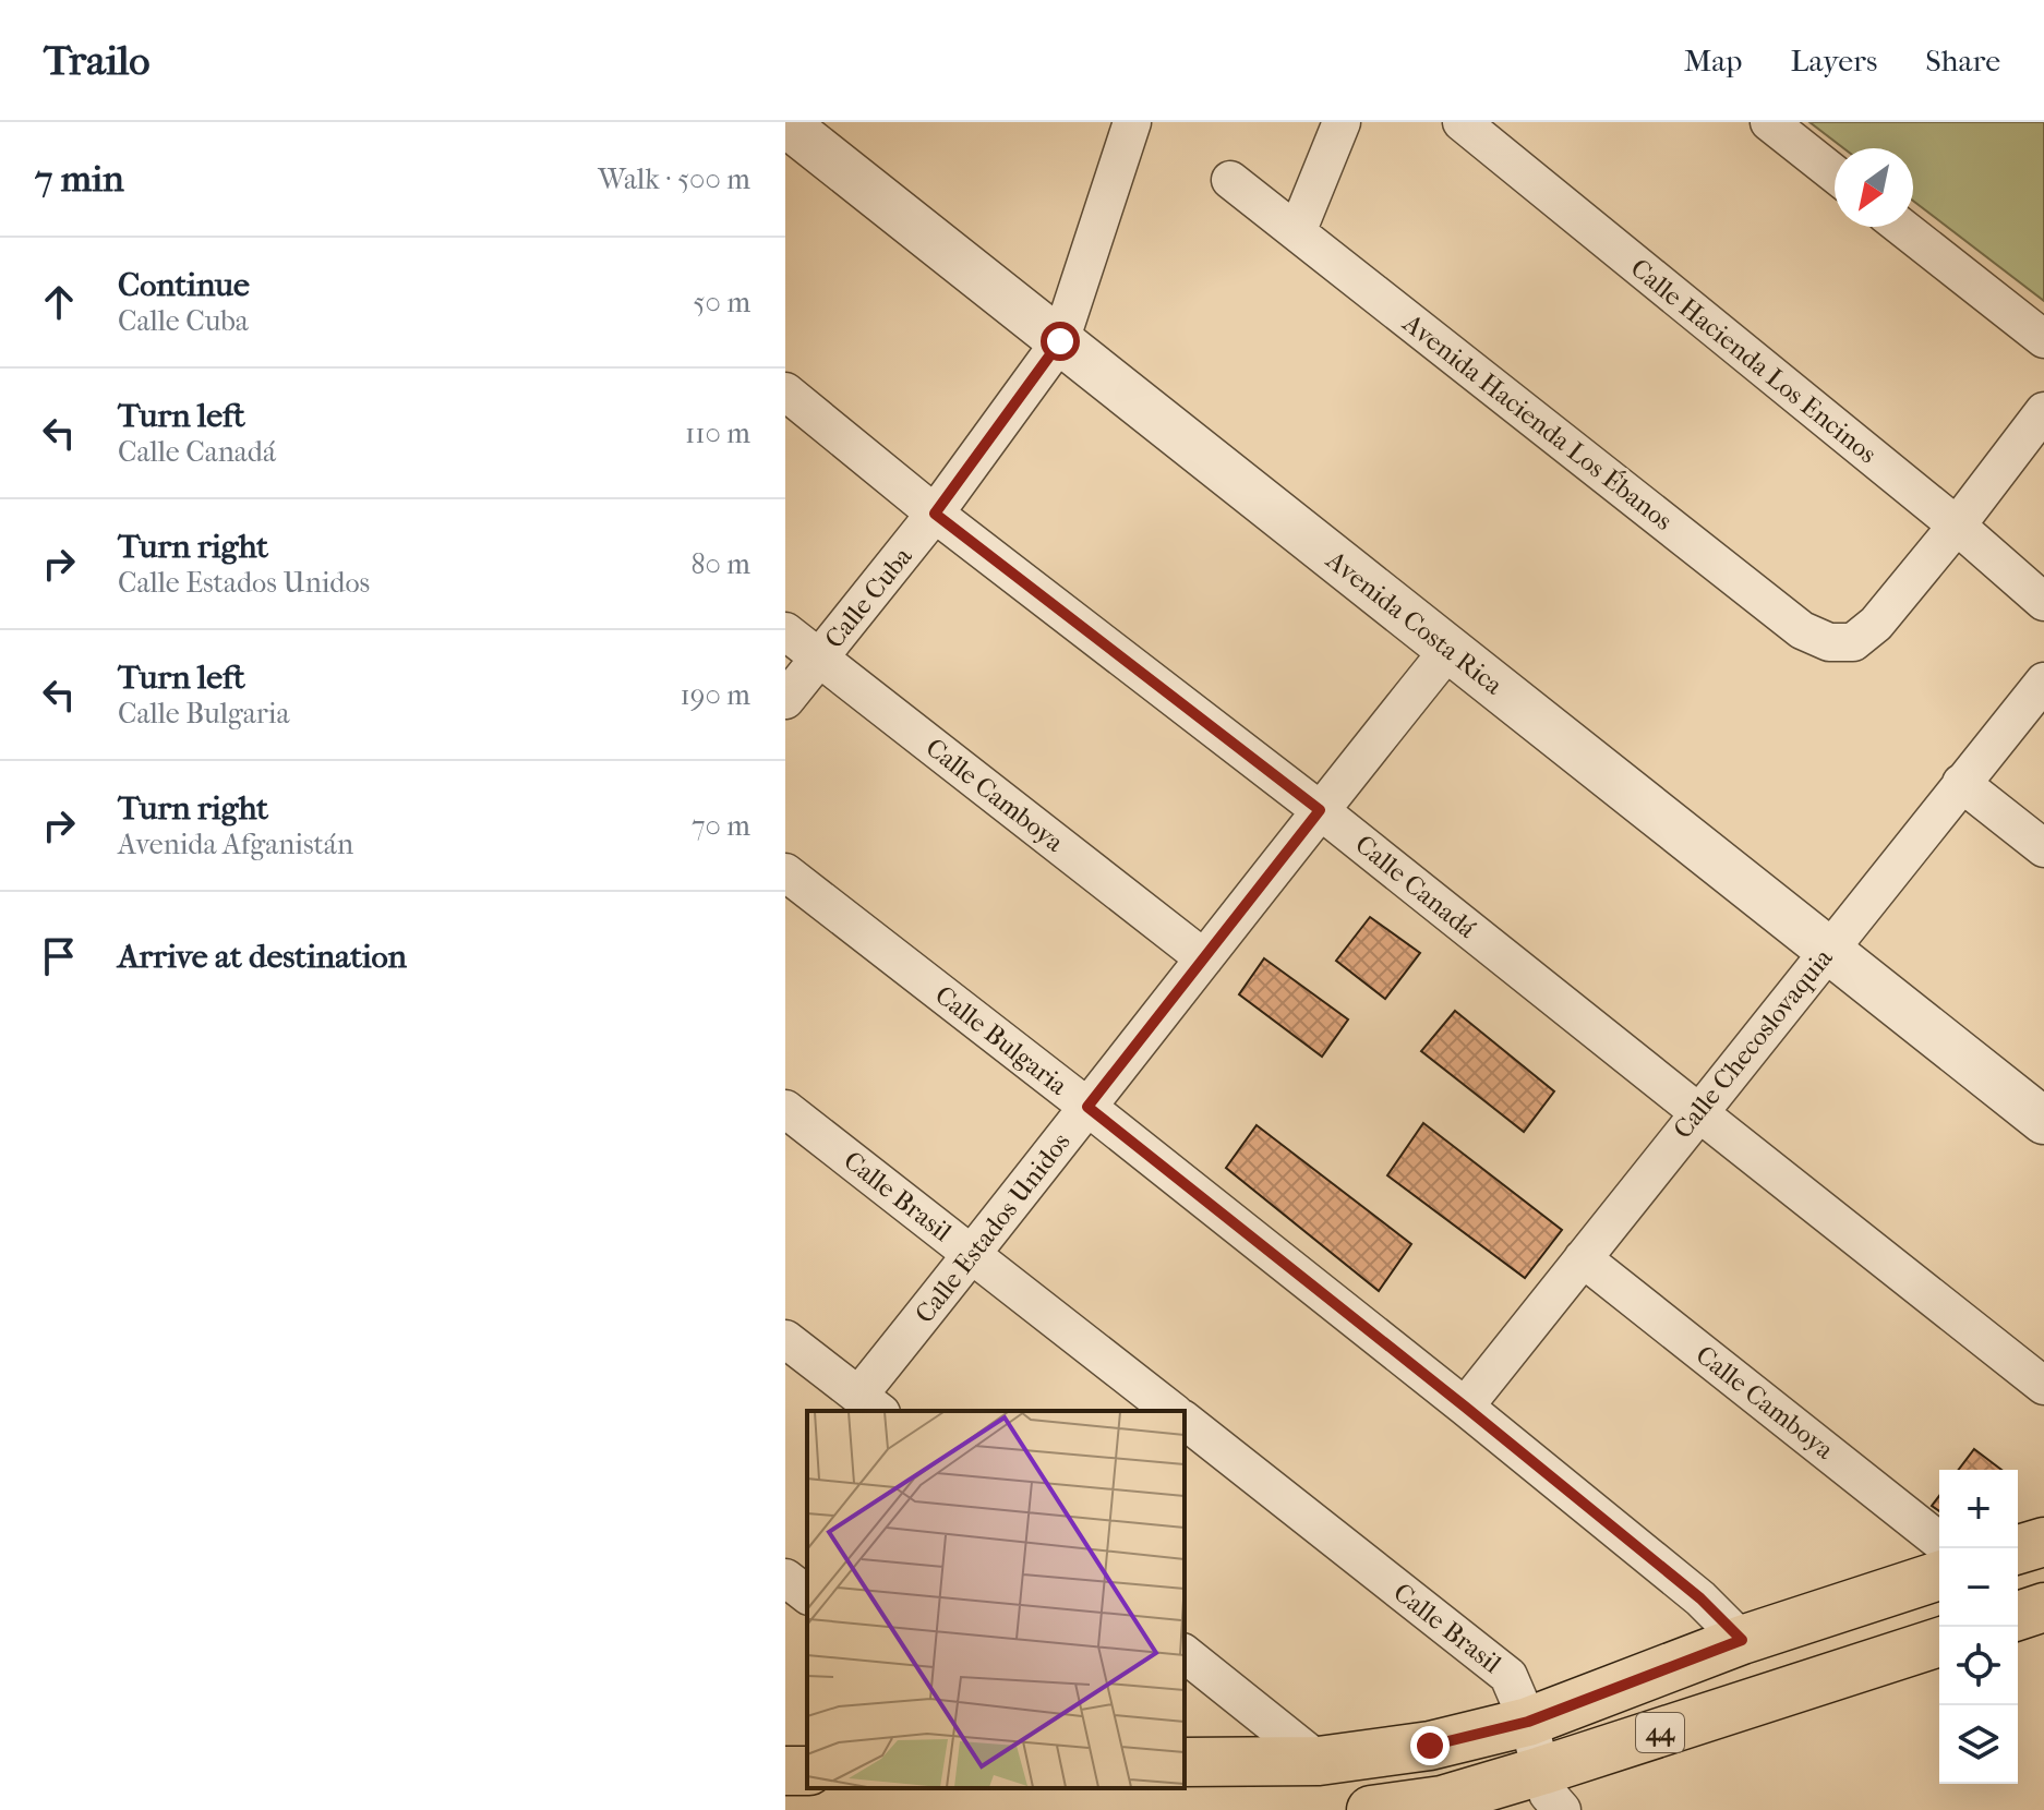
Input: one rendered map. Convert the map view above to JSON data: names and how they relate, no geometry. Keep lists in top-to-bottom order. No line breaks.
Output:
{"streets":{"main road":["44"],"street":["Calle Hacienda Los Encinos","Avenida Hacienda Los Ébanos","Calle Cuba","Avenida Costa Rica","Calle Camboya","Calle Canadá","Calle Bulgaria","Calle Checoslovaquia","Calle Brasil","Calle Estados Unidos"]},"crossings":[["Calle Hacienda Los Encinos","Avenida Hacienda Los Ébanos"],["Calle Cuba","Avenida Costa Rica"],["Calle Cuba","Calle Camboya"],["Calle Cuba","Calle Canadá"],["Avenida Costa Rica","Calle Checoslovaquia"],["Avenida Costa Rica","Calle Estados Unidos"],["Calle Camboya","Calle Checoslovaquia"],["Calle Camboya","Calle Estados Unidos"],["Calle Canadá","Calle Checoslovaquia"],["Calle Canadá","Calle Estados Unidos"],["Calle Bulgaria","Calle Checoslovaquia"],["Calle Bulgaria","Calle Estados Unidos"],["Calle Bulgaria","44"],["Calle Brasil","Calle Estados Unidos"],["Calle Brasil","44"]],"north":"bottom left","page":{"header":"Trailo","nav":["Map","Layers","Share"],"heading":["7 min","Walk · 500 m"],"list":[["Continue","Calle Cuba","50 m"],["Turn left","Calle Canadá","110 m"],["Turn right","Calle Estados Unidos","80 m"],["Turn left","Calle Bulgaria","190 m"],["Turn right","Avenida Afganistán","70 m"],"Arrive at destination"],"map_buttons":["+","−"]}}
